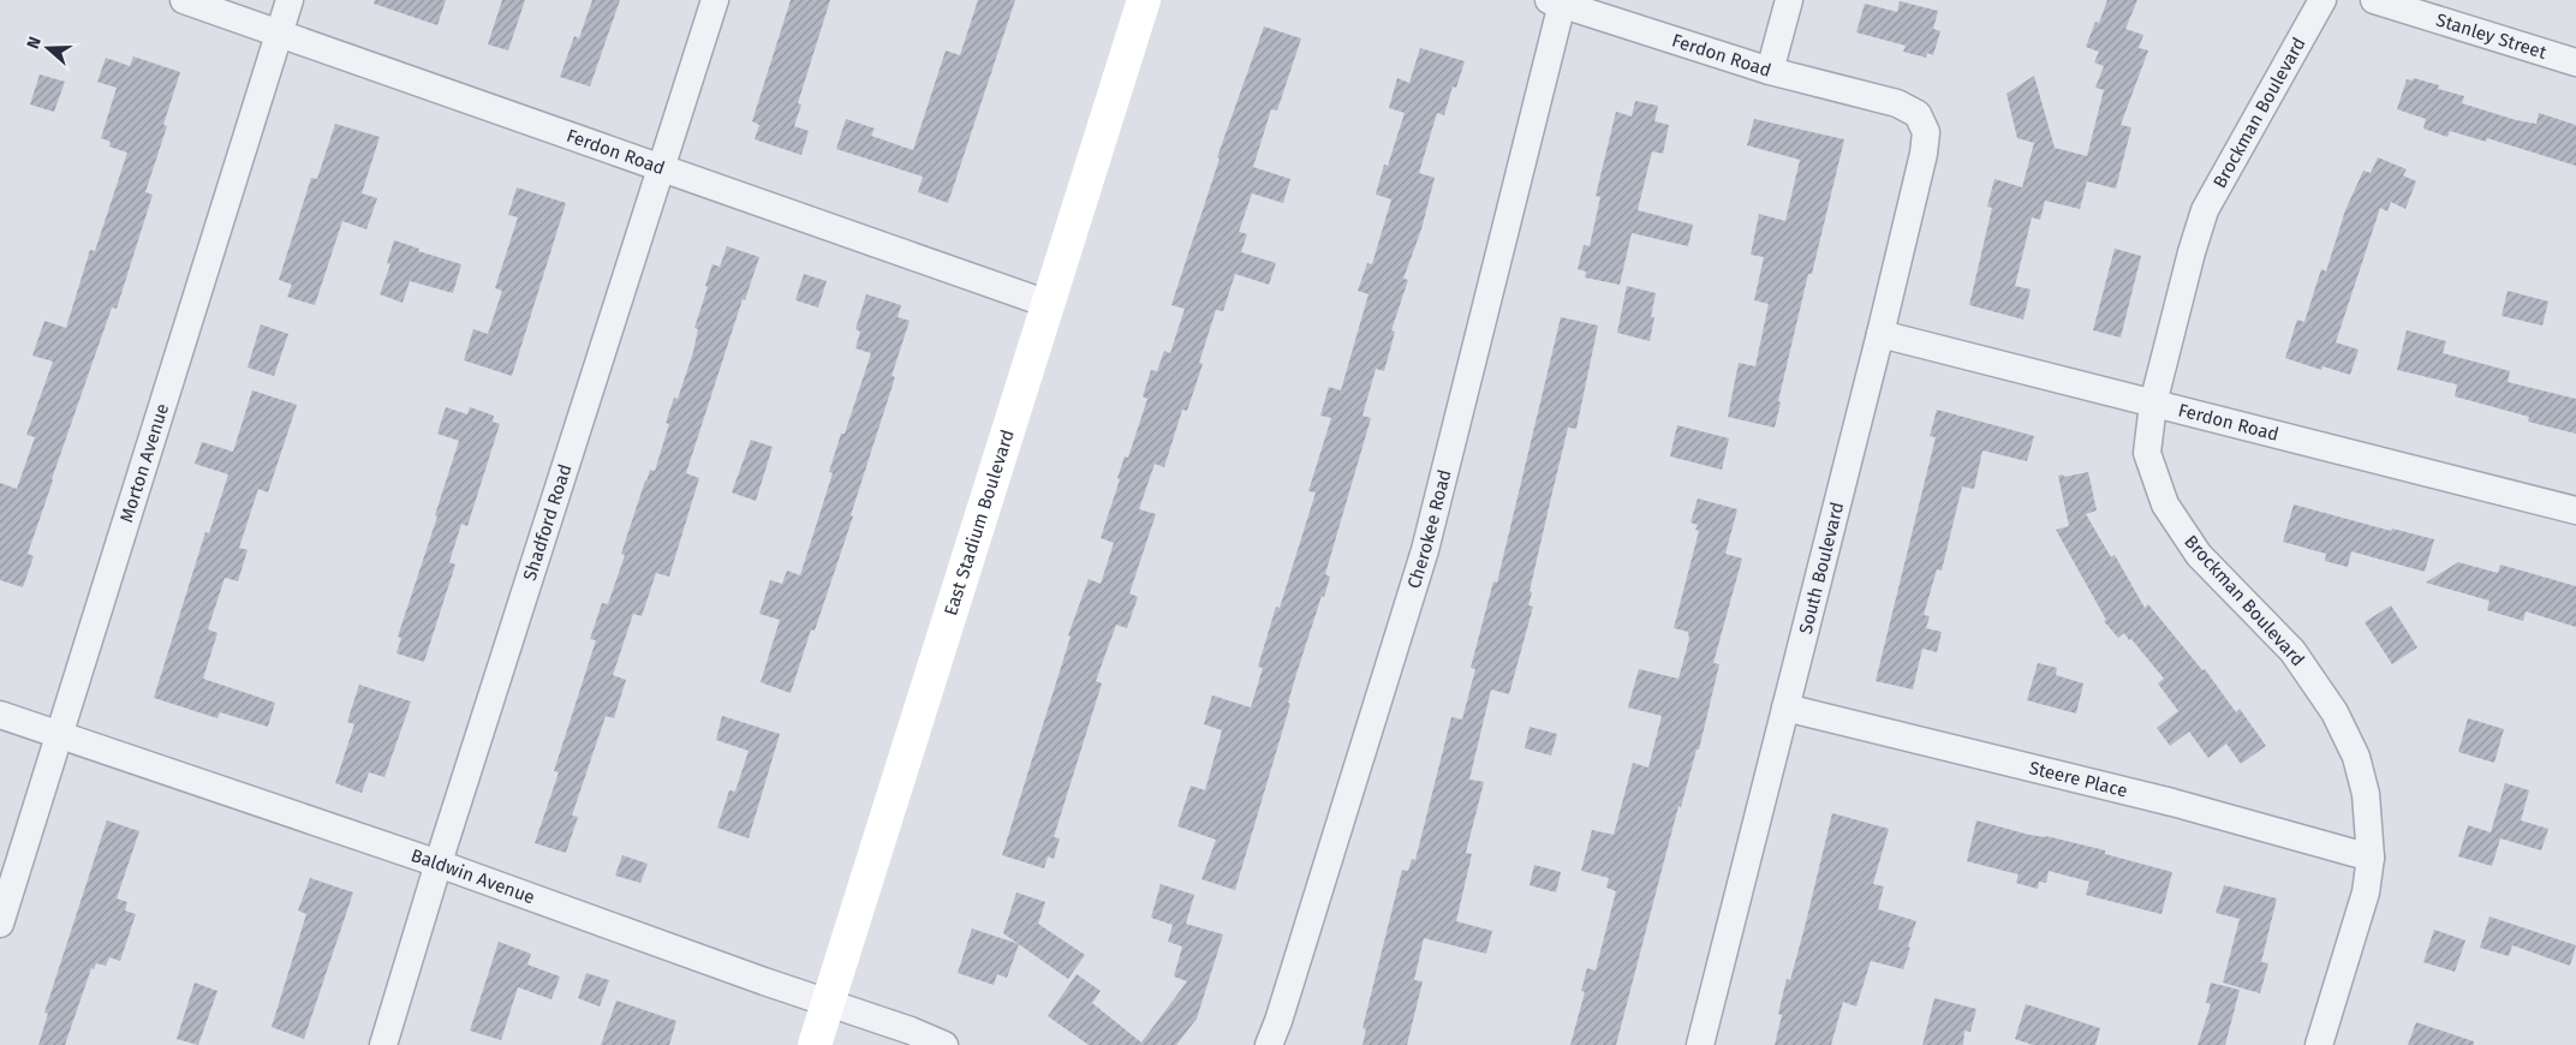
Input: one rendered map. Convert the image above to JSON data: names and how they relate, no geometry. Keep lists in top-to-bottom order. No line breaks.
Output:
{"streets":{"main road":["East Stadium Boulevard"],"street":["Stanley Street","Ferdon Road","Brockman Boulevard","Morton Avenue","Shadford Road","Cherokee Road","South Boulevard","Steere Place","Baldwin Avenue"]},"crossings":[["Ferdon Road","Brockman Boulevard"],["Ferdon Road","Morton Avenue"],["Ferdon Road","Shadford Road"],["Ferdon Road","East Stadium Boulevard"],["Ferdon Road","Cherokee Road"],["Ferdon Road","South Boulevard"],["Brockman Boulevard","Steere Place"],["Morton Avenue","Baldwin Avenue"],["Shadford Road","Baldwin Avenue"],["East Stadium Boulevard","Baldwin Avenue"],["South Boulevard","Steere Place"]],"north":"left"}
